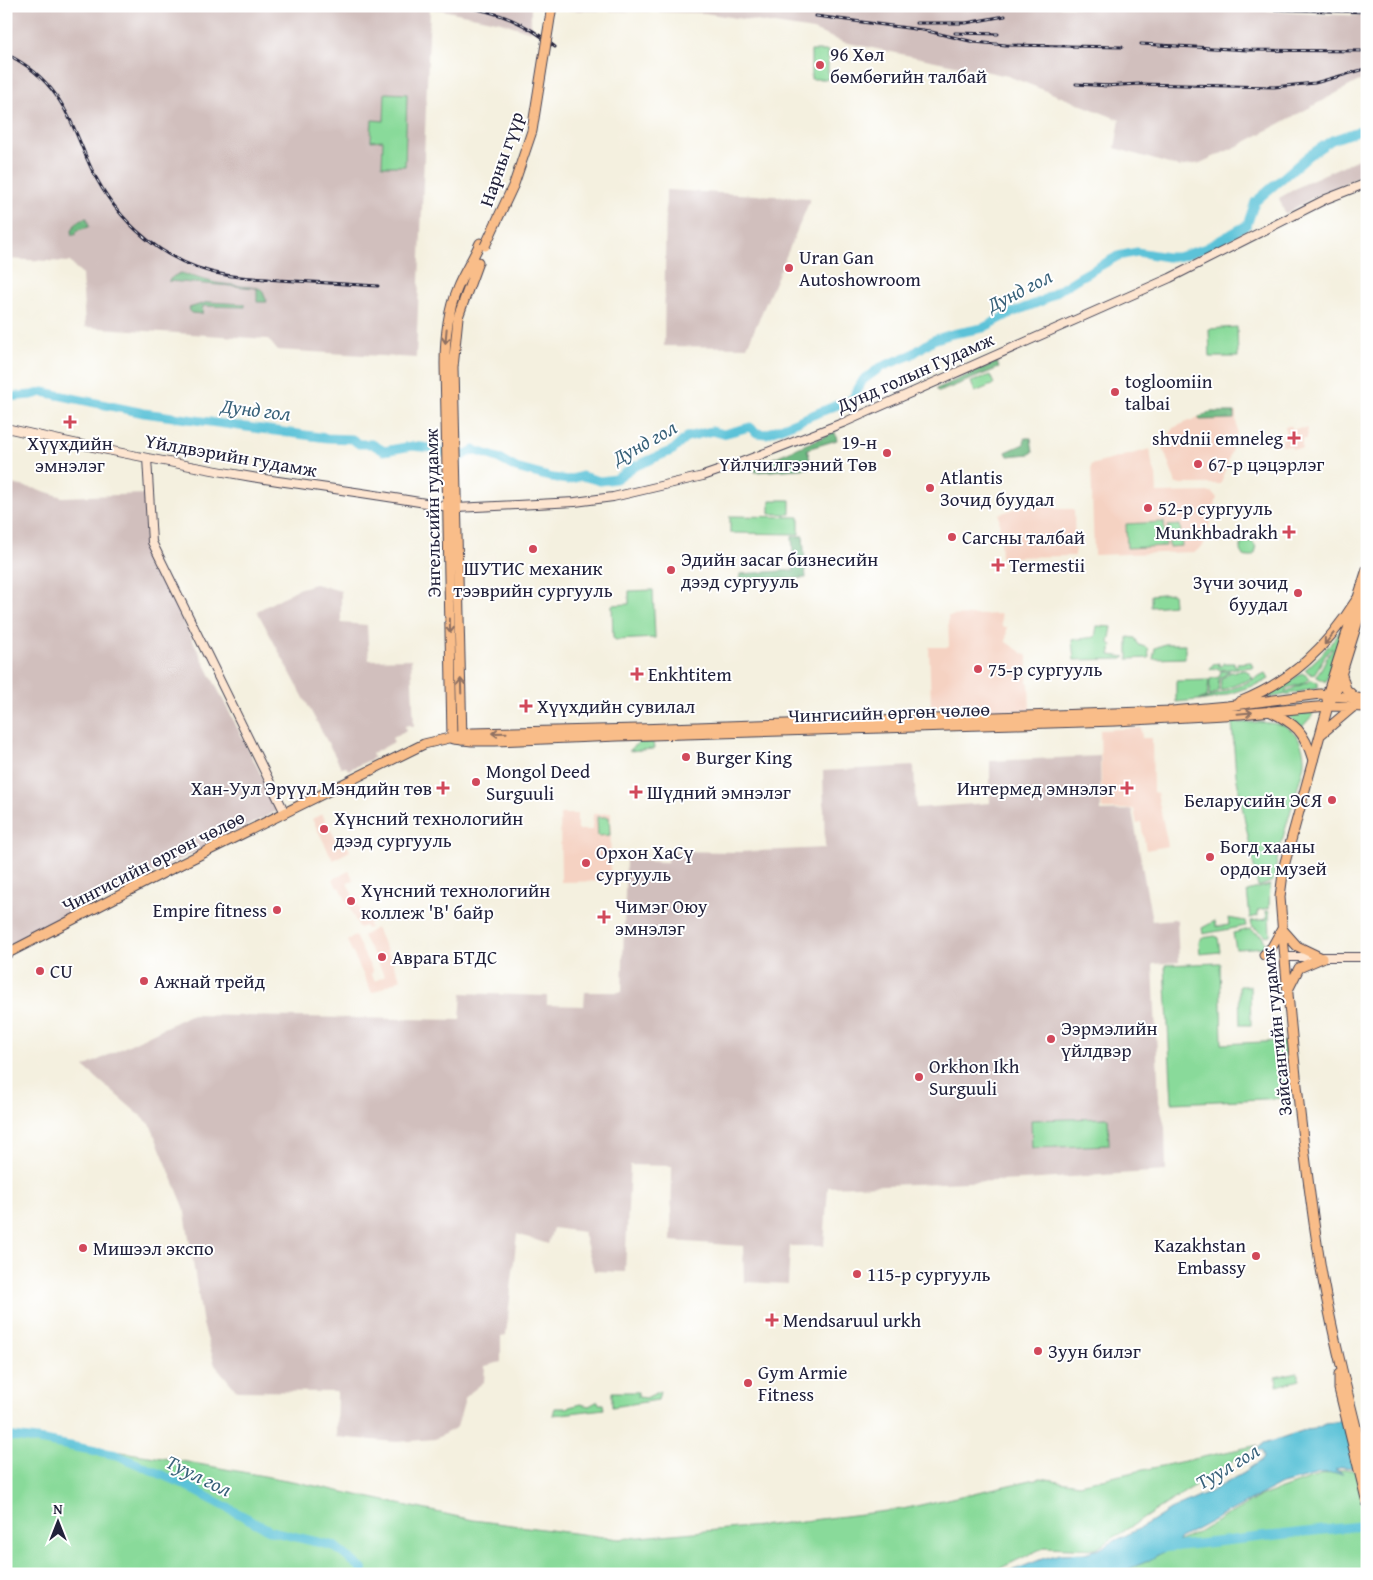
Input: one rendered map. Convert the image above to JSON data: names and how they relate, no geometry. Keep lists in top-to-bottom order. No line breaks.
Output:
{"streets":{"main road":["Нарны гүүр","Дунд голын Гудамж","Yйлдвэрийн гудамж","Энгельсийн гудамж","Чингисийн өргөн чөлөө","Зайсангийн гудамж"]},"crossings":[["Нарны гүүр","Энгельсийн гудамж"],["Дунд голын Гудамж","Yйлдвэрийн гудамж"],["Дунд голын Гудамж","Энгельсийн гудамж"],["Yйлдвэрийн гудамж","Энгельсийн гудамж"],["Энгельсийн гудамж","Чингисийн өргөн чөлөө"],["Чингисийн өргөн чөлөө","Зайсангийн гудамж"]],"water":["Дунд гол","Туул гол"],"places":{"other":["96 Хөл бөмбөгийн талбай","Uran Gan Autoshowroom","togloomiin talbai","19-н Үйлчилгээний Төв","67-р цэцэрлэг","Atlantis Зочид буудал","52-р сургууль","Сагсны талбай","ШУТИС механик тээврийн сургууль","Эдийн засаг бизнесийн дээд сургууль","Зүчи зочид буудал","75-р сургууль","Burger King","Mongol Deed Surguuli","Беларусийн ЭСЯ","Хүнсний технологийн дээд сургууль","Богд хааны ордон музей","Орхон ХаСү сургууль","Хүнсний технологийн коллеж 'B' байр","Empire fitness","Аврага БТДС","CU","Ажнай трейд","Ээрмэлийн үйлдвэр","Orkhon Ikh Surguuli","Мишээл экспо","Kazakhstan Embassy","115-р сургууль","Зуун билэг","Gym Armie Fitness"],"health":["Хүүхдийн эмнэлэг","shvdnii emneleg","Munkhbadrakh","Termestii","Enkhtitem","Хүүхдийн сувилал","Хан-Уул Эрүүл Мэндийн төв","Интермед эмнэлэг","Шүдний эмнэлэг","Чимэг Оюу эмнэлэг","Mendsaruul urkh"]},"north":"top"}
